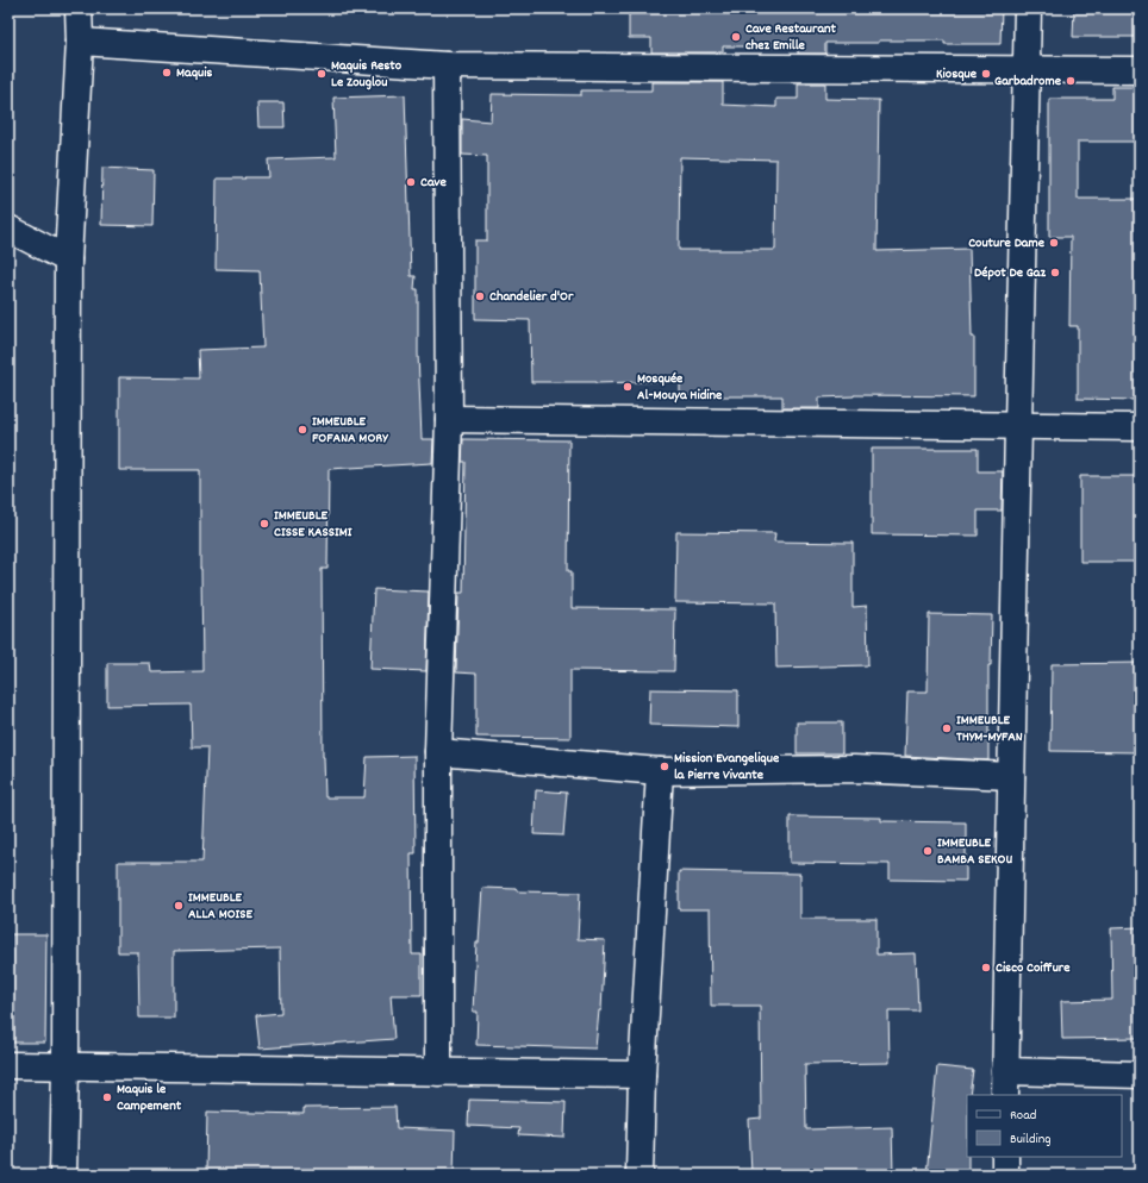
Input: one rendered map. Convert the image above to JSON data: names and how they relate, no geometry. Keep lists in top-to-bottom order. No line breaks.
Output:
{"places":["Cave Restaurant chez Emille","Maquis","Maquis Resto Le Zouglou","Kiosque","Garbadrome","Cave","Couture Dame","Dépot De Gaz","Chandelier d'Or","Mosquée Al-Mouya Hidine","IMMEUBLE FOFANA MORY","IMMEUBLE CISSE KASSIMI","IMMEUBLE THYM-MYFAN","Mission Evangelique la Pierre Vivante","IMMEUBLE BAMBA SEKOU","IMMEUBLE ALLA MOISE","Cisco Coiffure","Maquis le Campement"],"legend":["Road","Building"]}
